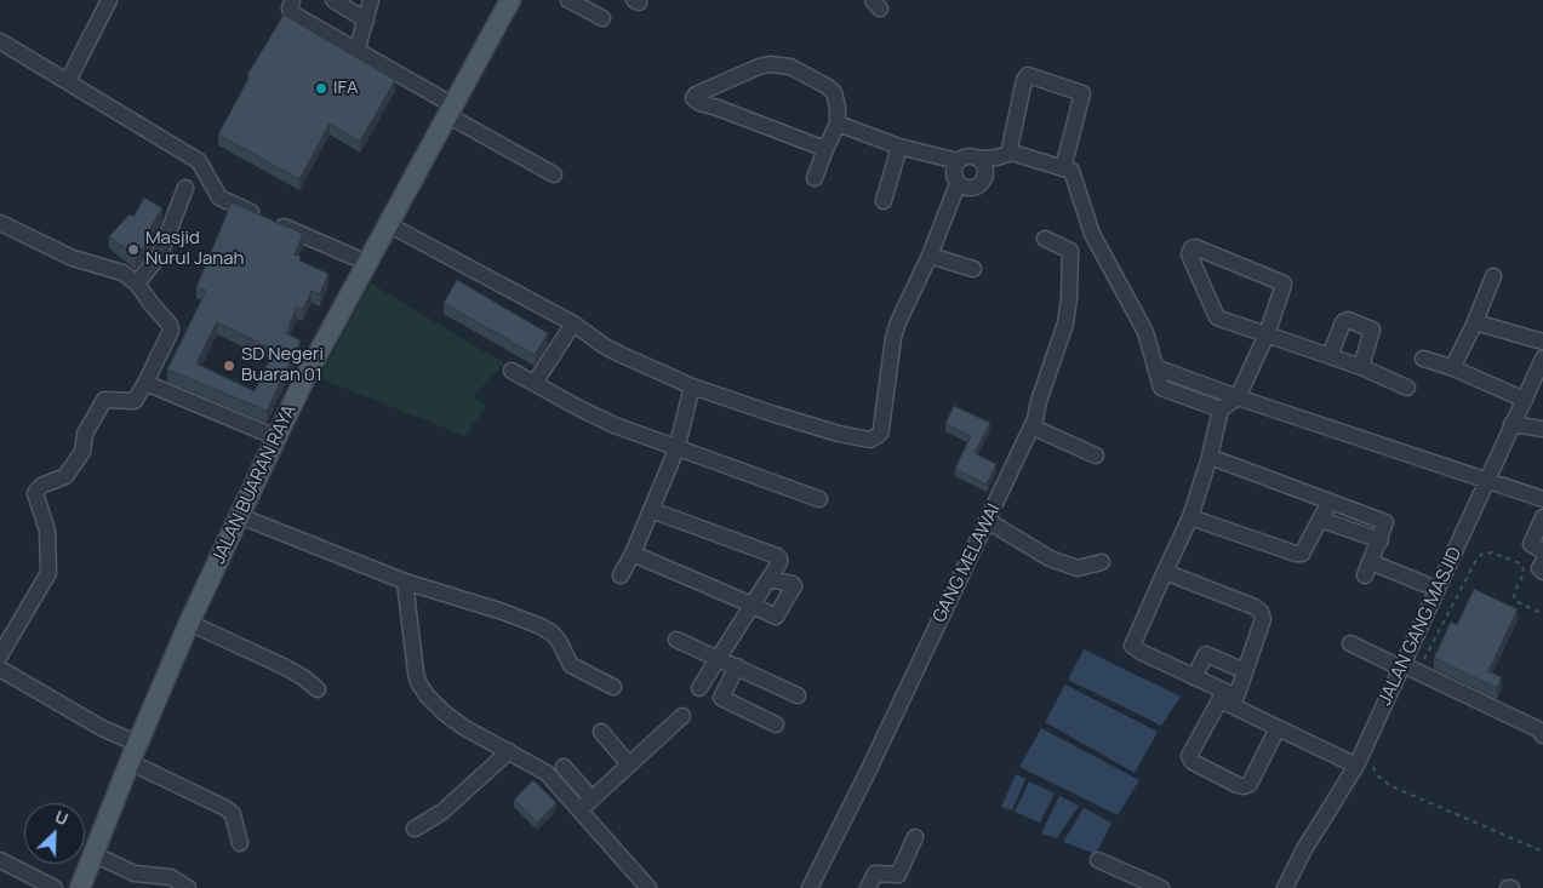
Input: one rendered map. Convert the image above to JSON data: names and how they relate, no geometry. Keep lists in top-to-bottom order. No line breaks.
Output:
{"streets":{"main road":["JALAN BUARAN RAYA"],"street":["GANG MELAWAI","JALAN GANG MASJID"]},"places":["IFA","Masjid Nurul Janah","SD Negeri Buaran 01"],"north":"top right"}
